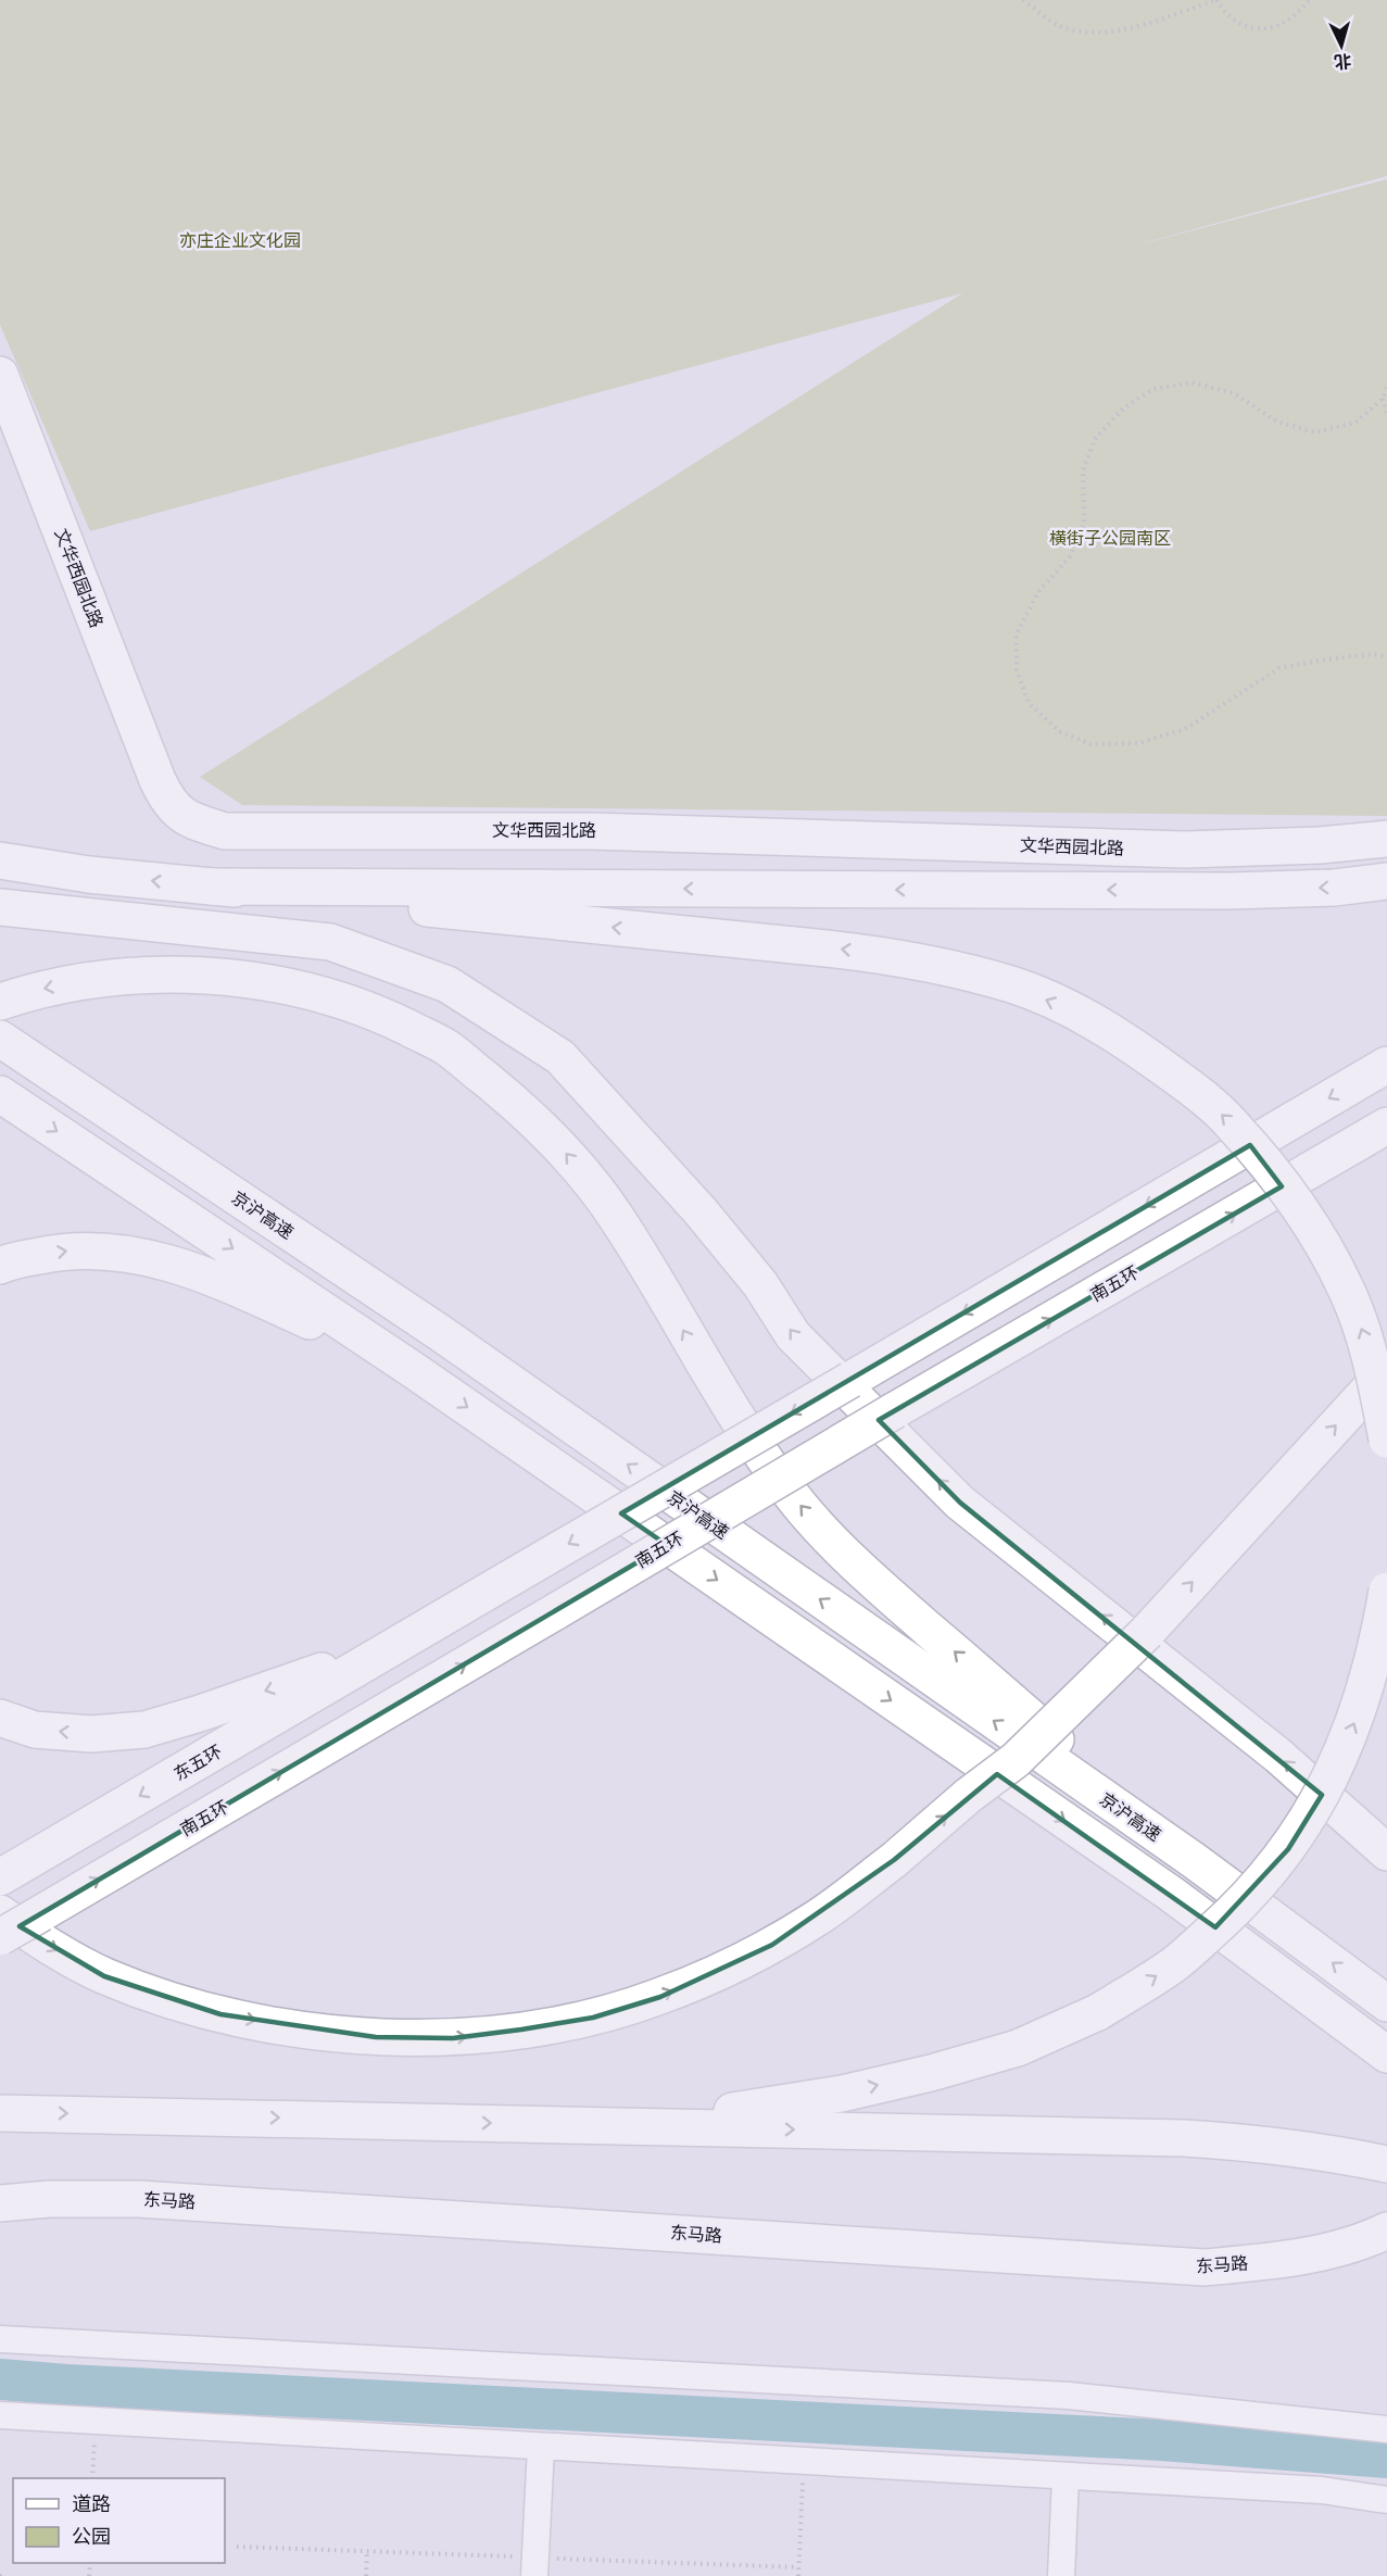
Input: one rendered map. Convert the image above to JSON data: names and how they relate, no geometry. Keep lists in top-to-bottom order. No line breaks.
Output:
{"streets":{"main road":["文华西园北路","京沪高速","南五环","东五环","东马路"]},"parks":["亦庄企业文化园","横街子公园南区"],"legend":["道路","公园"],"north":"bottom"}
